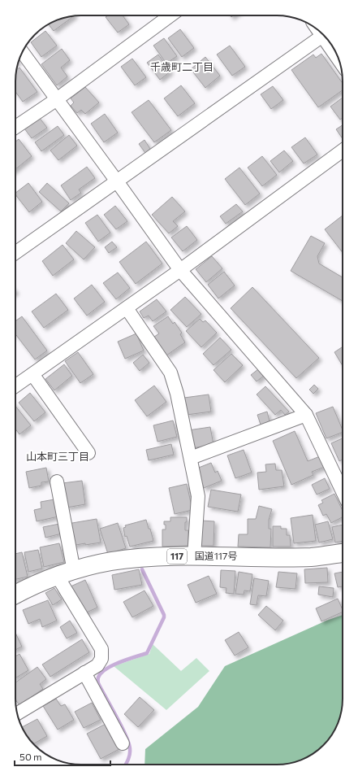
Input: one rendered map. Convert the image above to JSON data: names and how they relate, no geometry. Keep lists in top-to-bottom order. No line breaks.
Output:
{"streets":{"highway":["117","国道117号"]},"districts":["千歳町二丁目","山本町三丁目"],"scale_bar":"50 m"}
